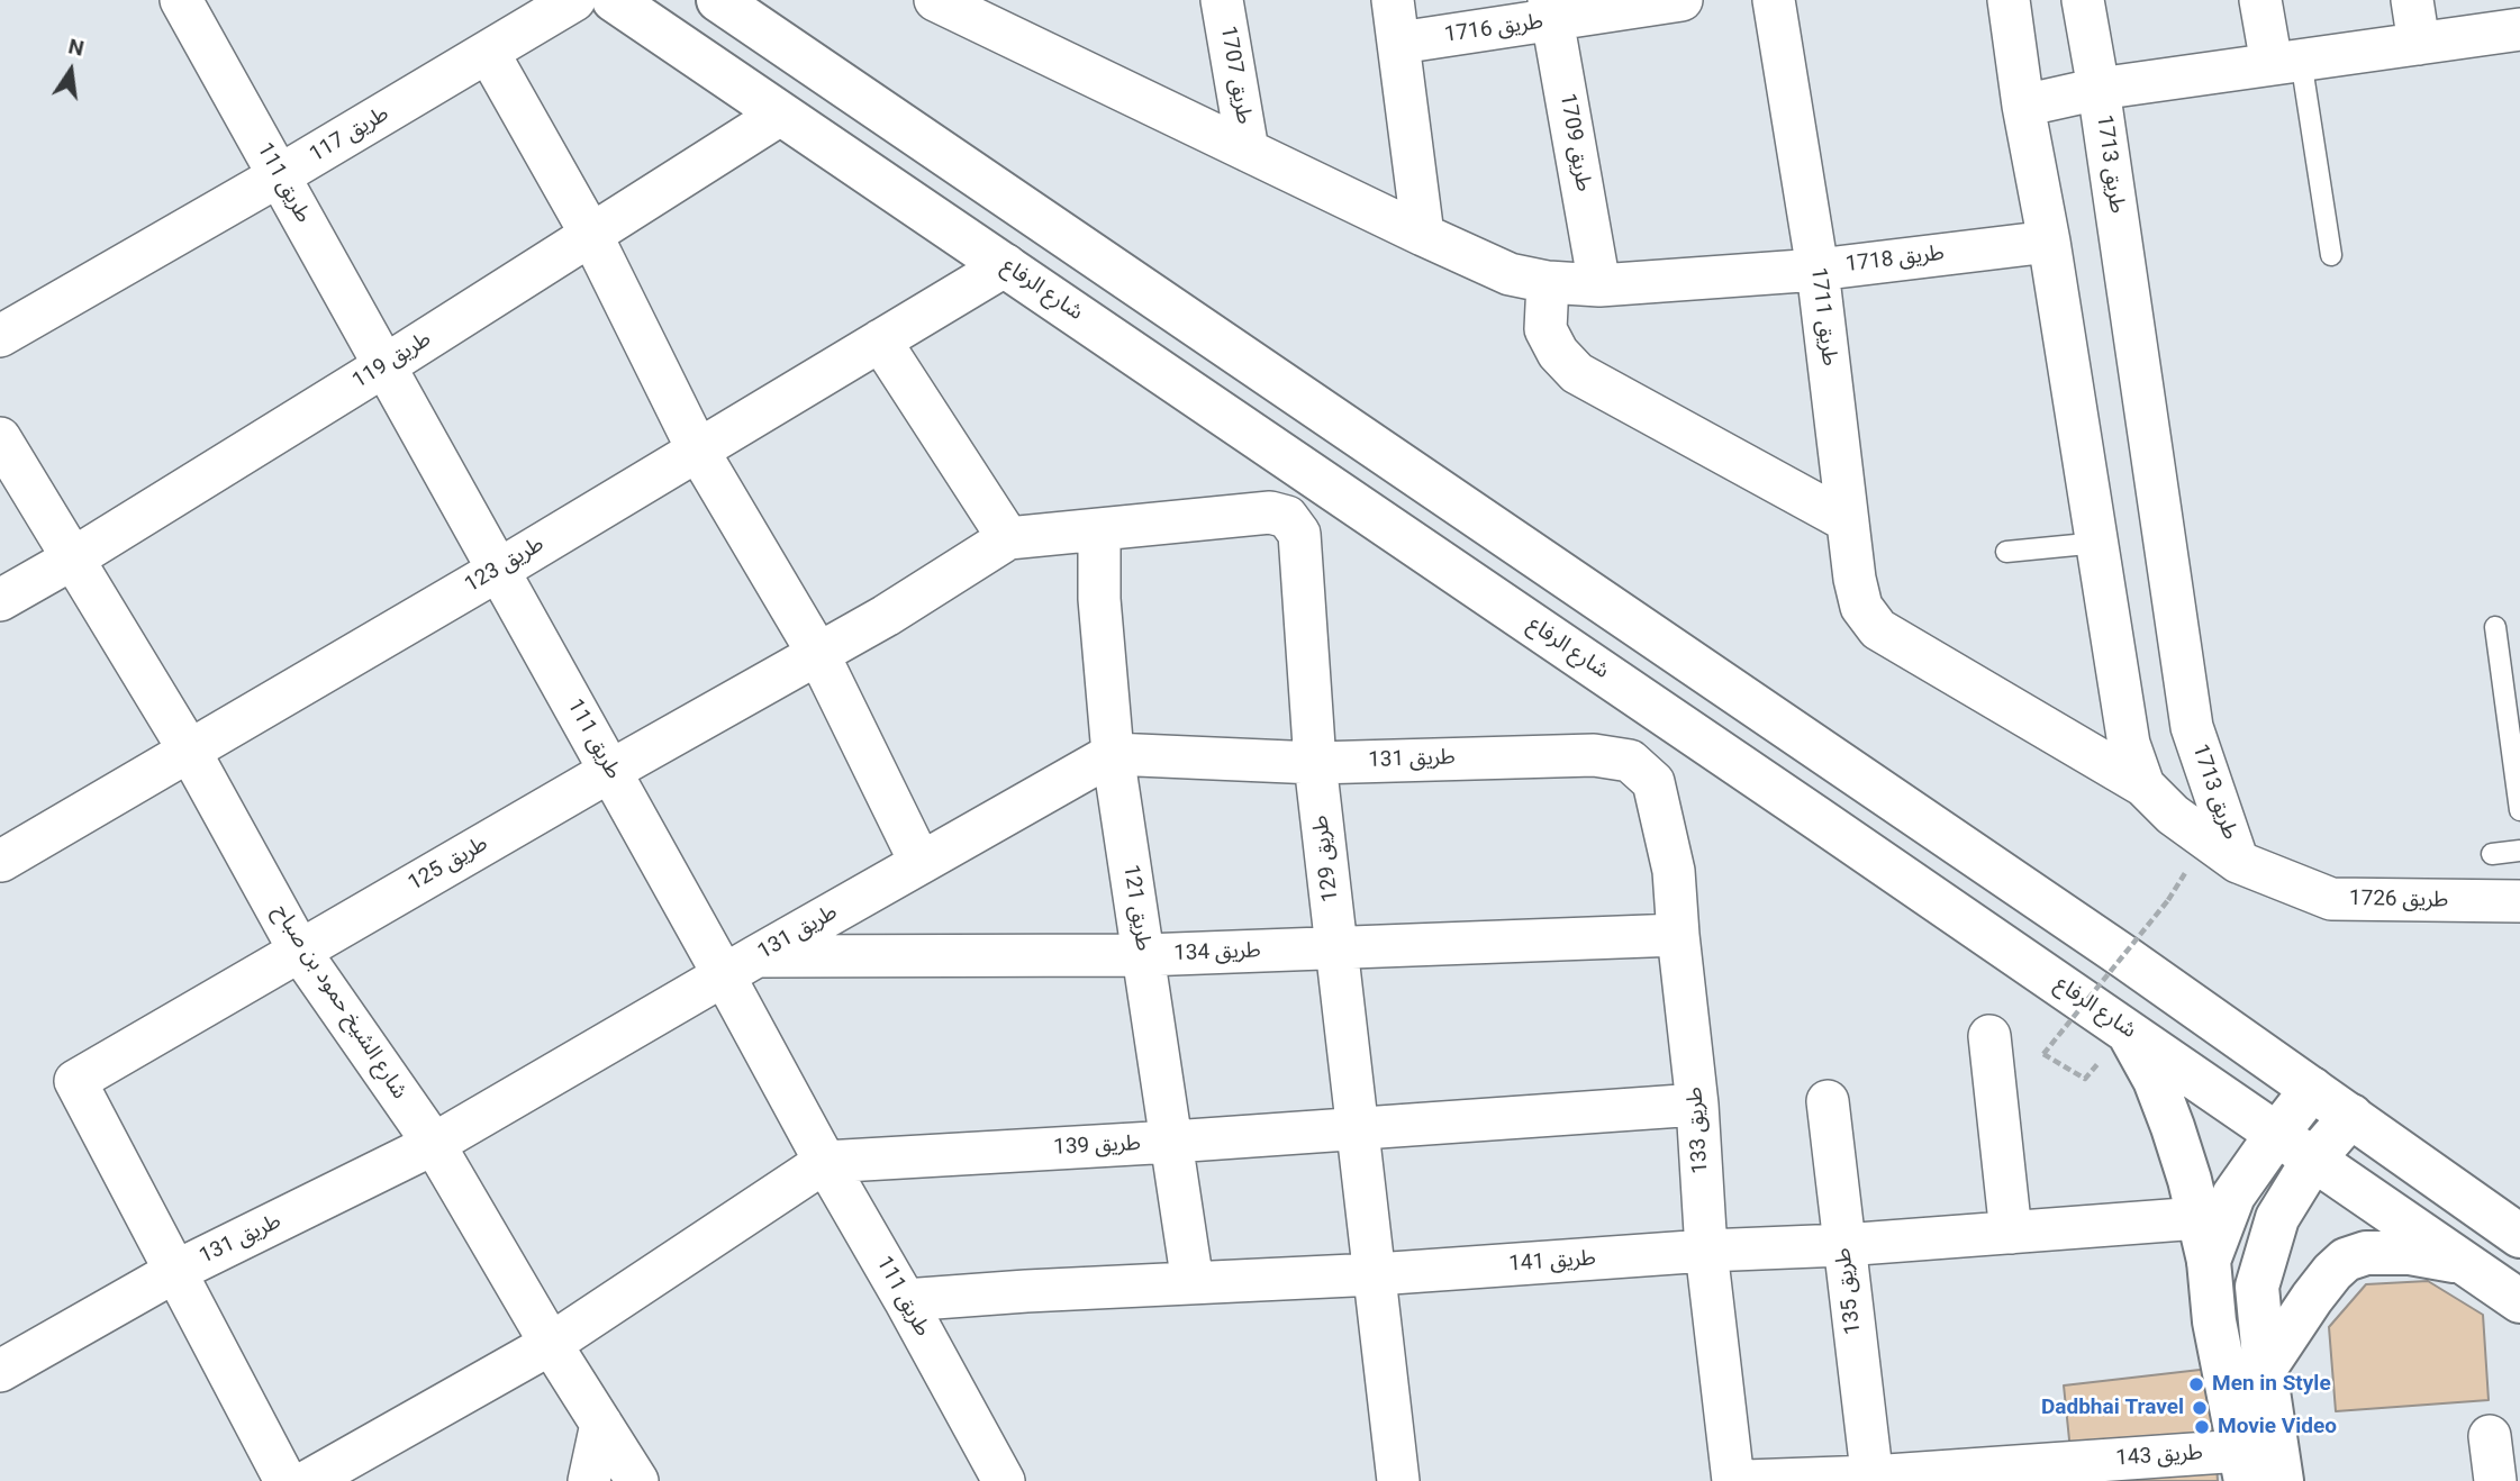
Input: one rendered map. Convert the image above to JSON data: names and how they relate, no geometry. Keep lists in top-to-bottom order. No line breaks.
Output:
{"streets":{"main road":["شارع الرفاع"],"street":["طريق 1716","طريق 1707","طريق 117","طريق 1709","طريق 1713","طريق 111","طريق 1718","طريق 1711","طريق 119","طريق 123","طريق 131","طريق 129","طريق 125","طريق 1726","طريق 121","طريق 134","شارع الشيخ حمود بن صباح","طريق 133","طريق 139","طريق 141","طريق 135","طريق 143"]},"crossings":[["طريق 1716","طريق 1709"],["طريق 1707","طريق 1718"],["طريق 117","طريق 111"],["طريق 1709","طريق 1718"],["طريق 1713","طريق 1718"],["طريق 1713","طريق 1711"],["طريق 1713","طريق 1726"],["طريق 111","طريق 119"],["طريق 111","طريق 123"],["طريق 111","طريق 131"],["طريق 111","طريق 125"],["طريق 111","طريق 134"],["طريق 111","طريق 139"],["طريق 111","طريق 141"],["طريق 1718","طريق 1711"],["شارع الرفاع","طريق 119"],["شارع الرفاع","طريق 123"],["طريق 119","شارع الشيخ حمود بن صباح"],["طريق 123","شارع الشيخ حمود بن صباح"],["طريق 131","طريق 129"],["طريق 131","طريق 125"],["طريق 131","طريق 121"],["طريق 131","طريق 134"],["طريق 131","شارع الشيخ حمود بن صباح"],["طريق 131","طريق 133"],["طريق 129","طريق 125"],["طريق 129","طريق 121"],["طريق 129","طريق 134"],["طريق 129","طريق 139"],["طريق 129","طريق 141"],["طريق 125","شارع الشيخ حمود بن صباح"],["طريق 121","طريق 134"],["طريق 121","طريق 139"],["طريق 121","طريق 141"],["طريق 134","طريق 133"],["طريق 133","طريق 139"],["طريق 133","طريق 141"],["طريق 141","طريق 135"],["طريق 135","طريق 143"]],"places":["Men in Style","Dadbhai Travel","Movie Video"],"north":"top"}
